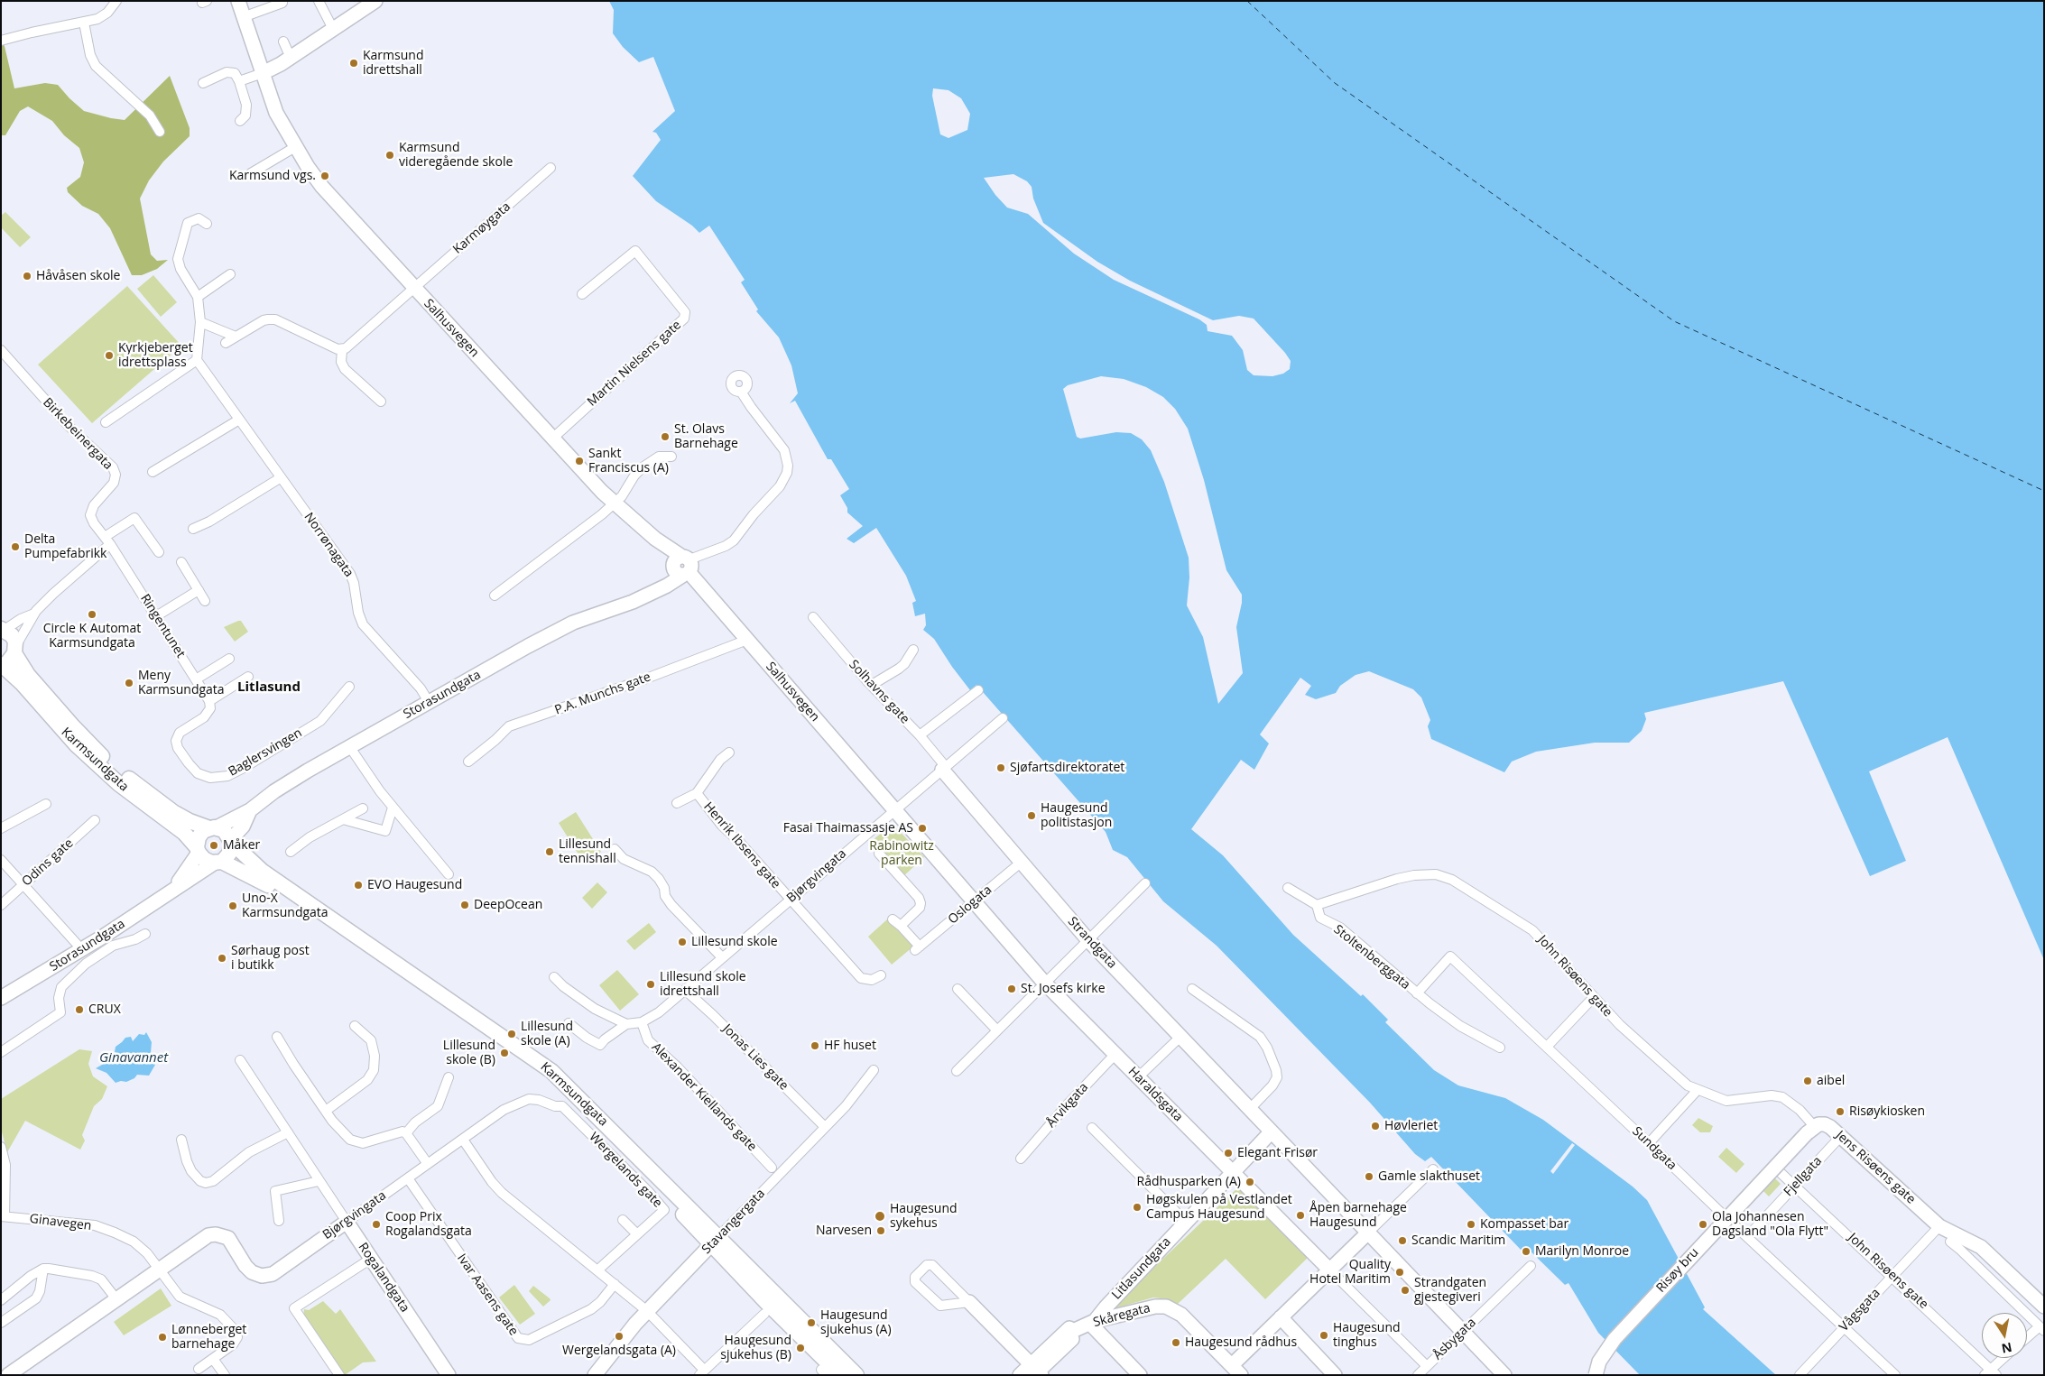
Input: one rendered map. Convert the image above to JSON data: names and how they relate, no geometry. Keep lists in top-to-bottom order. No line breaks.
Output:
{"streets":{"main road":["Karmsundgata"],"street":["Karmøygata","Salhusvegen","Martin Nielsens gate","Birkebeinergata","Norrønagata","Ringentunet","Solhavns gate","P.A. Munchs gate","Storasundgata","Baglersvingen","Henrik Ibsens gate","Odins gate","Bjørgvingata","Oslogata","Strandgata","Stoltenberggata","John Risøens gate","Jonas Lies gate","Haraldsgata","Alexander Kiellands gate","Årvikgata","Sundgata","Jens Risøens gate","Wergelands gate","Fjellgata","Stavangergata","Ginavegen","Litlasundgata","Risøy bru","Rogalandgata","Ivar Aasens gate","Vågsgata","Skåregata","Åsbygata"]},"crossings":[["Karmøygata","Salhusvegen"],["Salhusvegen","Martin Nielsens gate"],["Salhusvegen","P.A. Munchs gate"],["Salhusvegen","Storasundgata"],["Salhusvegen","Bjørgvingata"],["Salhusvegen","Haraldsgata"],["Birkebeinergata","Ringentunet"],["Norrønagata","Storasundgata"],["Ringentunet","Baglersvingen"],["Solhavns gate","Bjørgvingata"],["Solhavns gate","Strandgata"],["Storasundgata","Karmsundgata"],["Karmsundgata","Stavangergata"],["Henrik Ibsens gate","Bjørgvingata"],["Bjørgvingata","Strandgata"],["Bjørgvingata","Jonas Lies gate"],["Bjørgvingata","Haraldsgata"],["Bjørgvingata","Alexander Kiellands gate"],["Bjørgvingata","Wergelands gate"],["Bjørgvingata","Ginavegen"],["Bjørgvingata","Rogalandgata"],["Bjørgvingata","Ivar Aasens gate"],["Oslogata","Strandgata"],["Oslogata","Haraldsgata"],["Strandgata","Litlasundgata"],["Strandgata","Åsbygata"],["Stoltenberggata","John Risøens gate"],["Stoltenberggata","Sundgata"],["John Risøens gate","Jens Risøens gate"],["John Risøens gate","Fjellgata"],["John Risøens gate","Risøy bru"],["John Risøens gate","Vågsgata"],["Jonas Lies gate","Stavangergata"],["Haraldsgata","Årvikgata"],["Haraldsgata","Litlasundgata"],["Haraldsgata","Åsbygata"],["Sundgata","Fjellgata"],["Sundgata","Vågsgata"],["Jens Risøens gate","Fjellgata"],["Jens Risøens gate","Risøy bru"],["Jens Risøens gate","Vågsgata"],["Litlasundgata","Skåregata"]],"districts":["Litlasund"],"water":["Ginavannet"],"parks":["Rabinowitz parken"],"places":["Karmsund idrettshall","Karmsund videregående skole","Karmsund vgs.","Håvåsen skole","Kyrkjeberget idrettsplass","St. Olavs Barnehage","Sankt Franciscus (A)","Delta Pumpefabrikk","Circle K Automat Karmsundgata","Meny Karmsundgata","Sjøfartsdirektoratet","Haugesund politistasjon","Fasai Thaimassasje AS","Måker","Lillesund tennishall","EVO Haugesund","DeepOcean","Uno-X Karmsundgata","Lillesund skole","Sørhaug post i butikk","Lillesund skole idrettshall","St. Josefs kirke","CRUX","Lillesund skole (A)","HF huset","Lillesund skole (B)","aibel","Risøykiosken","Høvleriet","Elegant Frisør","Gamle slakthuset","Rådhusparken (A)","Høgskulen på Vestlandet Campus Haugesund","Åpen barnehage Haugesund","Haugesund sykehus","Coop Prix Rogalandsgata","Kompasset bar","Ola Johannesen Dagsland \"Ola Flytt\"","Narvesen","Scandic Maritim","Marilyn Monroe","Quality Hotel Maritim","Strandgaten gjestegiveri","Haugesund sjukehus (A)","Haugesund tinghus","Wergelandsgata (A)","Lønneberget barnehage","Haugesund rådhus","Haugesund sjukehus (B)"],"north":"bottom"}
